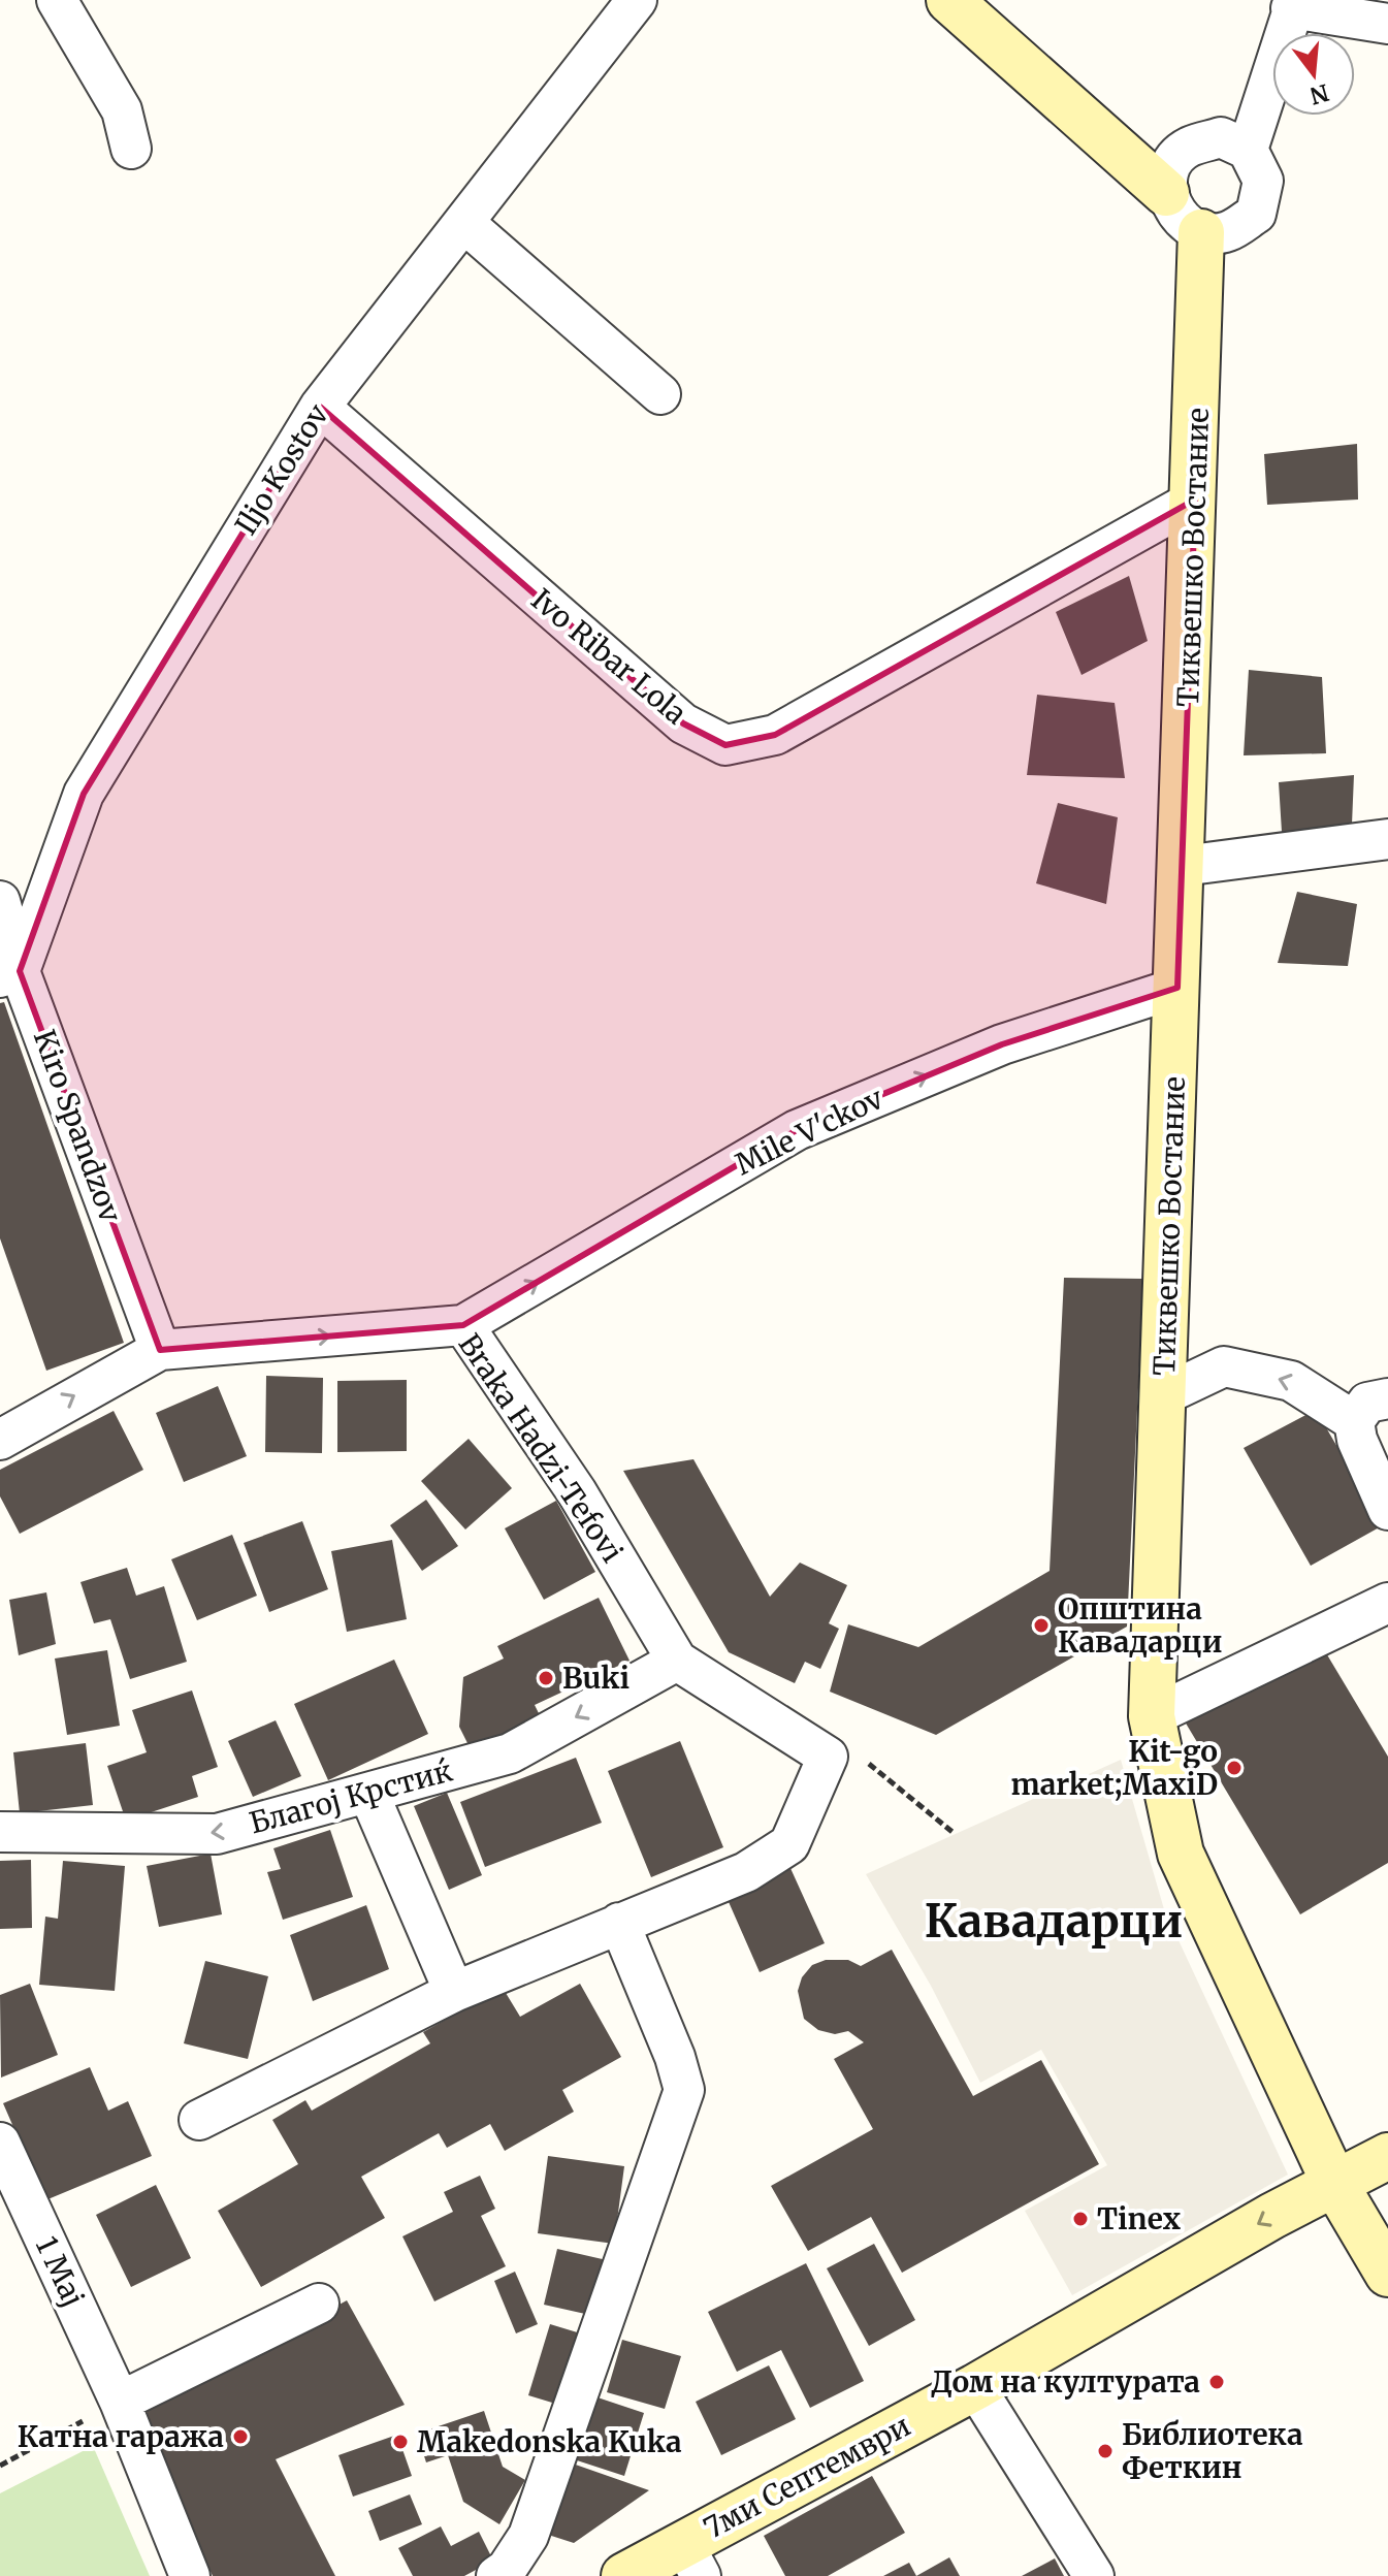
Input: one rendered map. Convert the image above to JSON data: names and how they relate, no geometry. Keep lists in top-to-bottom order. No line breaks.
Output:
{"streets":{"main road":["Тиквешко Востание","7ми Септември"],"street":["Iljo Kostov","Ivo Ribar Lola","Kiro Spandzov","Mile V'ckov","Braka Hadzi-Tefovi","Благој Крстиќ","1 Maj"]},"crossings":[["Iljo Kostov","Ivo Ribar Lola"],["Iljo Kostov","Kiro Spandzov"],["Тиквешко Востание","Ivo Ribar Lola"],["Тиквешко Востание","Mile V'ckov"],["Тиквешко Востание","7ми Септември"],["Kiro Spandzov","Braka Hadzi-Tefovi"],["Mile V'ckov","Braka Hadzi-Tefovi"],["Braka Hadzi-Tefovi","Благој Крстиќ"]],"one_way":["Mile V'ckov","Braka Hadzi-Tefovi","7ми Септември"],"districts":["Кавадарци"],"places":["Општина Кавадарци","Buki","Kit-go market;MaxiD","Tinex","Дом на културата","Катна гаража","Makedonska Kuka","Библиотека Феткин"],"north":"bottom"}
